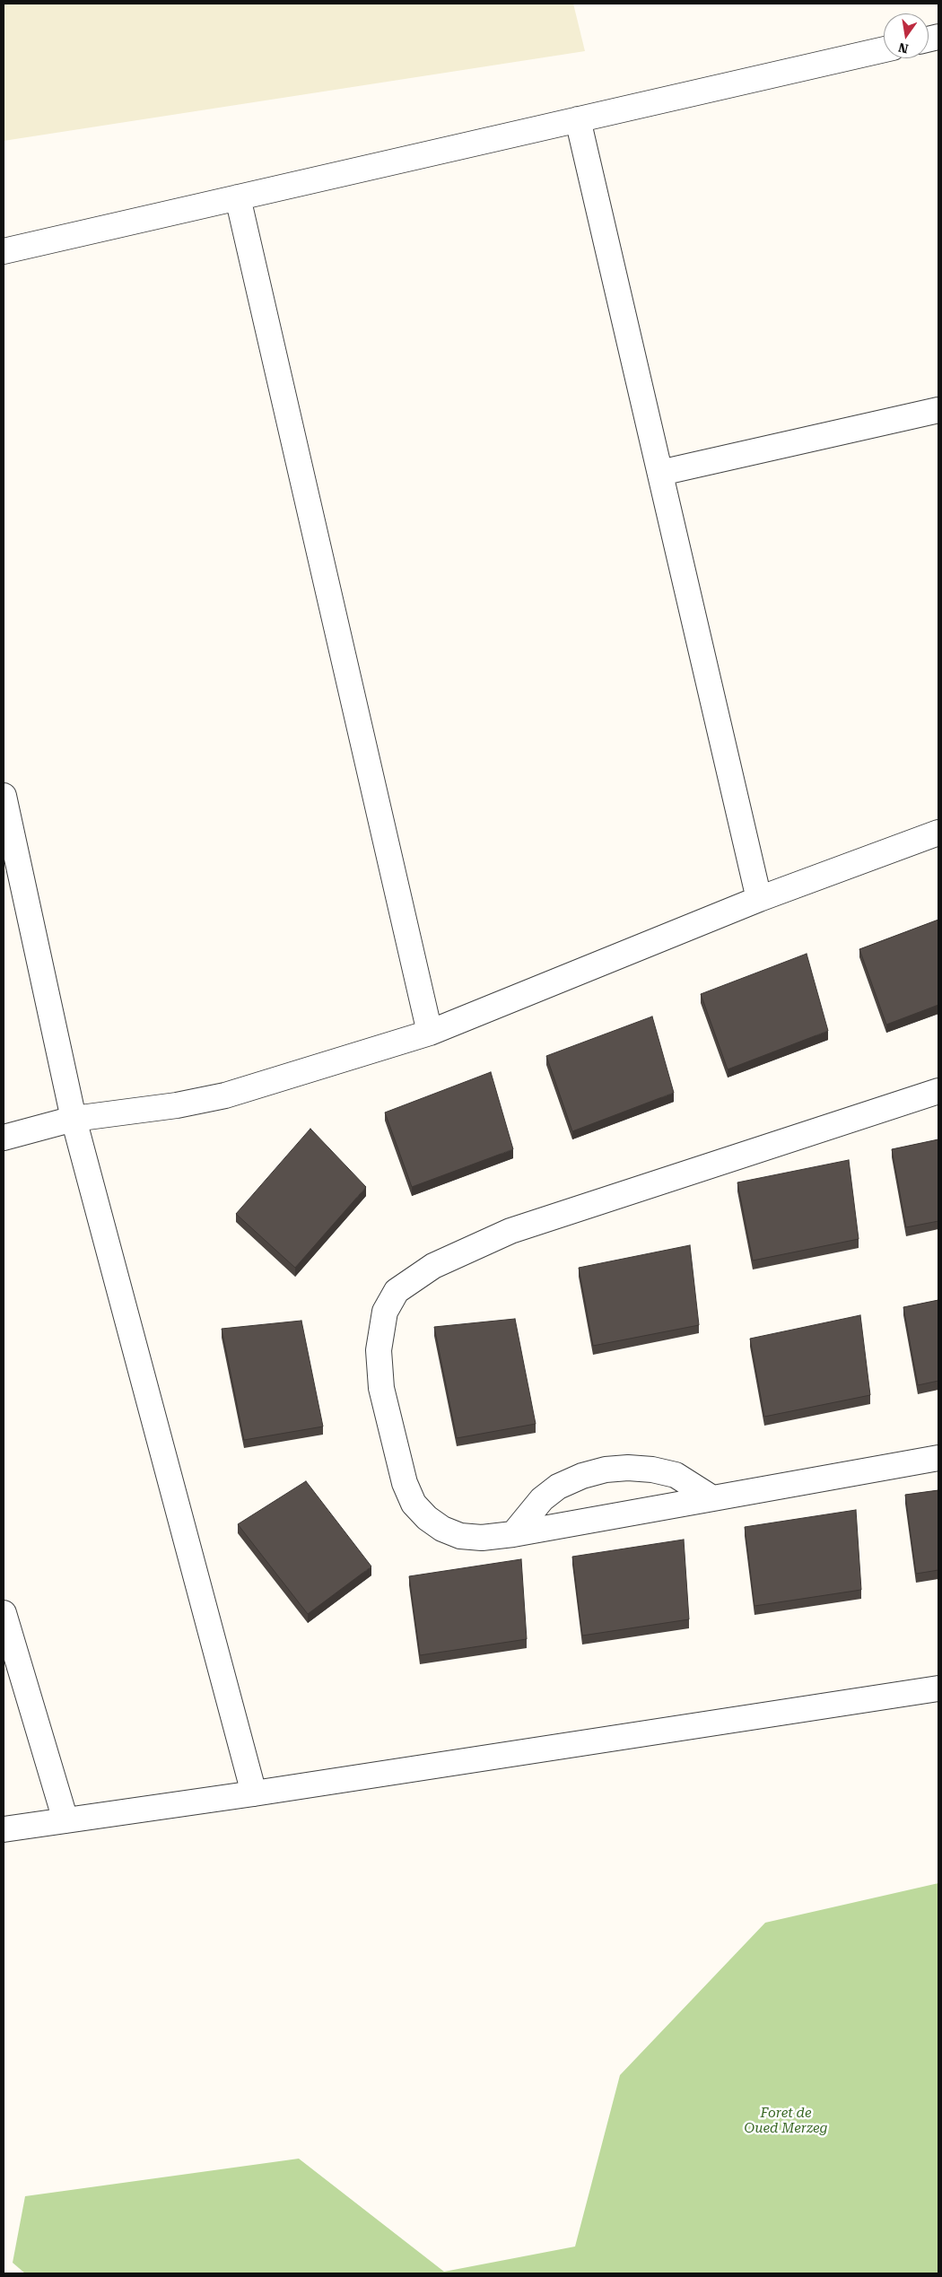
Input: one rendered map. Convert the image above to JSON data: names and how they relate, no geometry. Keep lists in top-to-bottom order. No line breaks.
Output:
{"parks":["Foret de Oued Merzeg"],"north":"bottom"}
